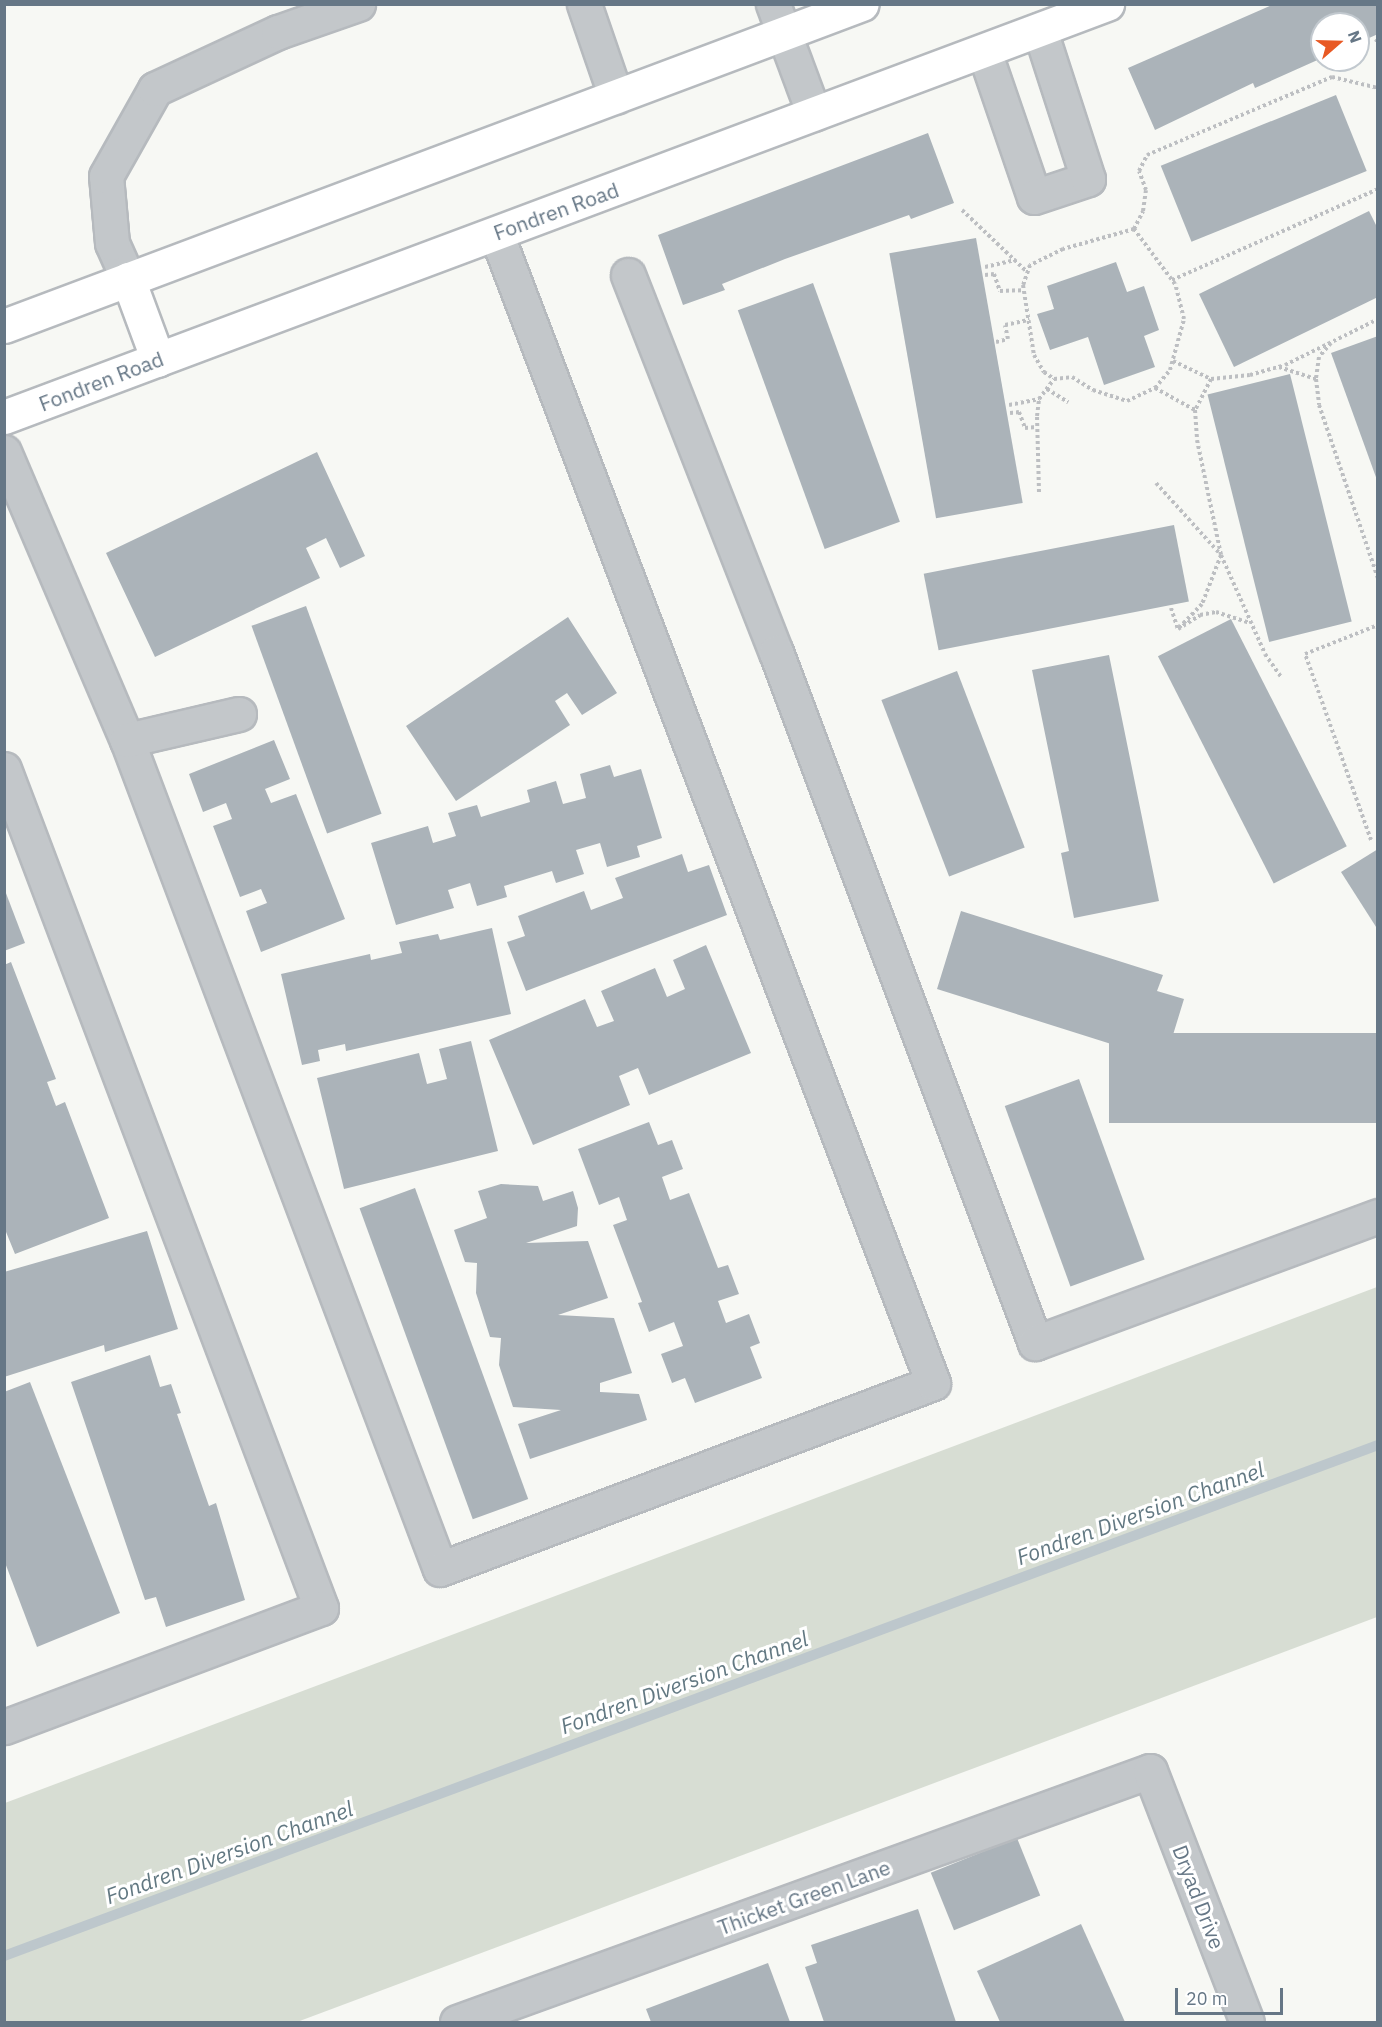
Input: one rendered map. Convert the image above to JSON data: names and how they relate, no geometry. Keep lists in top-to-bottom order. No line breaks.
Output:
{"streets":{"main road":["Fondren Road"],"street":["Thicket Green Lane","Dryad Drive"]},"crossings":[["Thicket Green Lane","Dryad Drive"]],"water":["Fondren Diversion Channel"],"scale_bar":"20 m","north":"right"}
